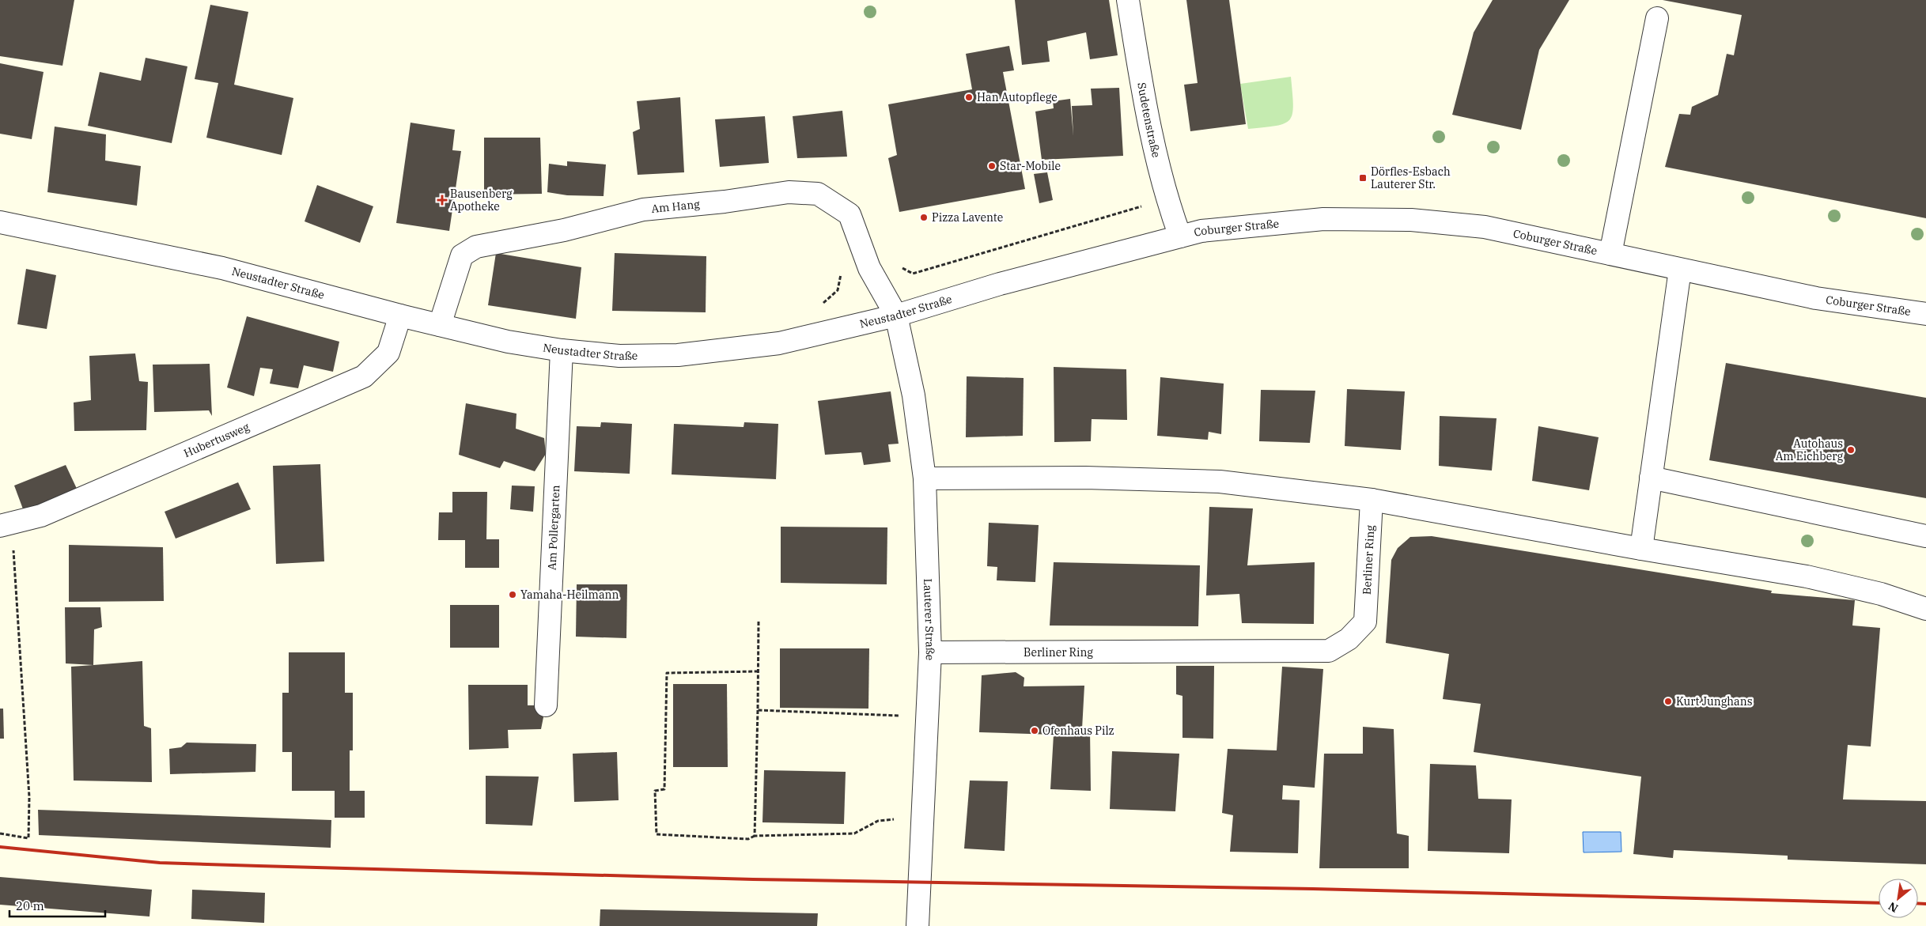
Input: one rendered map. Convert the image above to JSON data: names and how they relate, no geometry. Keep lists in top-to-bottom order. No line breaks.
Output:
{"streets":{"street":["Sudetenstraße","Am Hang","Coburger Straße","Neustadter Straße","Hubertusweg","Am Pollergarten","Berliner Ring","Lauterer Straße"]},"crossings":[["Sudetenstraße","Coburger Straße"],["Sudetenstraße","Neustadter Straße"],["Am Hang","Neustadter Straße"],["Am Hang","Lauterer Straße"],["Coburger Straße","Neustadter Straße"],["Neustadter Straße","Hubertusweg"],["Neustadter Straße","Am Pollergarten"],["Neustadter Straße","Lauterer Straße"],["Berliner Ring","Lauterer Straße"]],"places":{"other":["Han Autopflege","Star-Mobile","Pizza Lavente","Autohaus Am Eichberg","Yamaha-Heilmann","Kurt Junghans","Ofenhaus Pilz"],"transit":["Dörfles-Esbach Lauterer Str."],"health":["Bausenberg Apotheke"]},"scale_bar":"20 m","north":"bottom left"}
